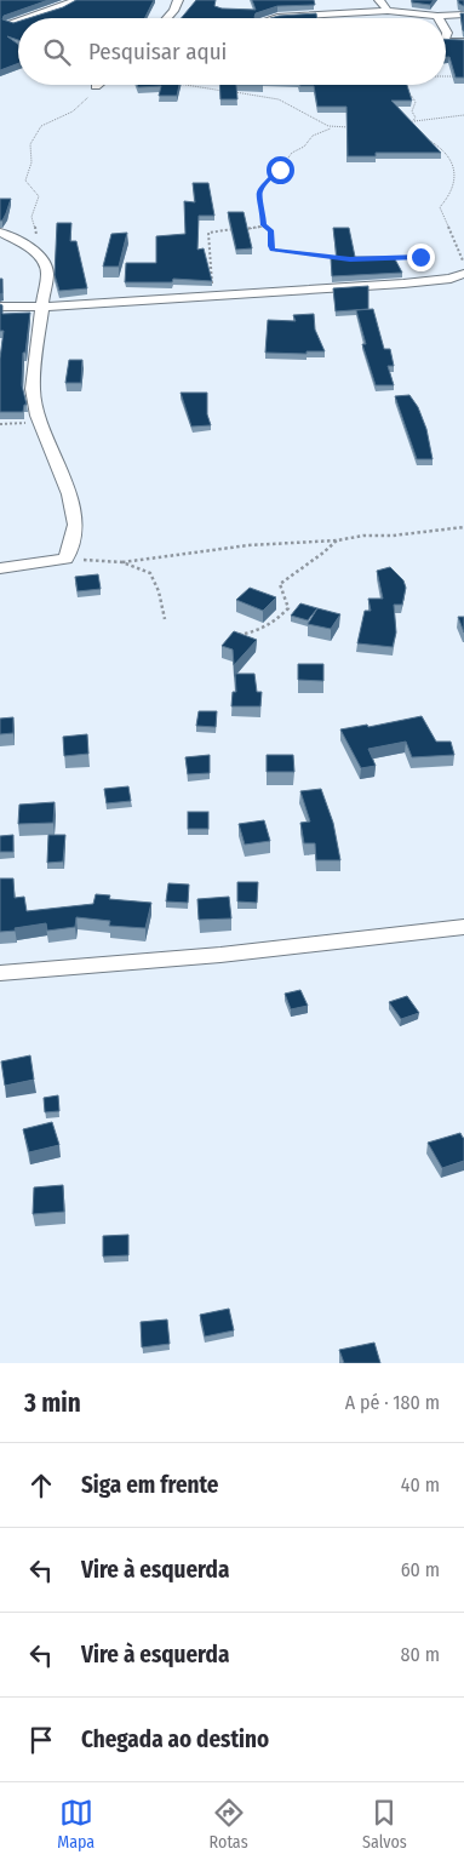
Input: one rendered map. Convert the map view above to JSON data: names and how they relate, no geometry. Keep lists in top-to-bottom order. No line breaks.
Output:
{"page":{"search":"Pesquisar aqui","heading":["3 min","A pé · 180 m"],"list":[["Siga em frente","40 m"],["Vire à esquerda","60 m"],["Vire à esquerda","80 m"],"Chegada ao destino"],"nav":["Mapa","Rotas","Salvos"]}}
